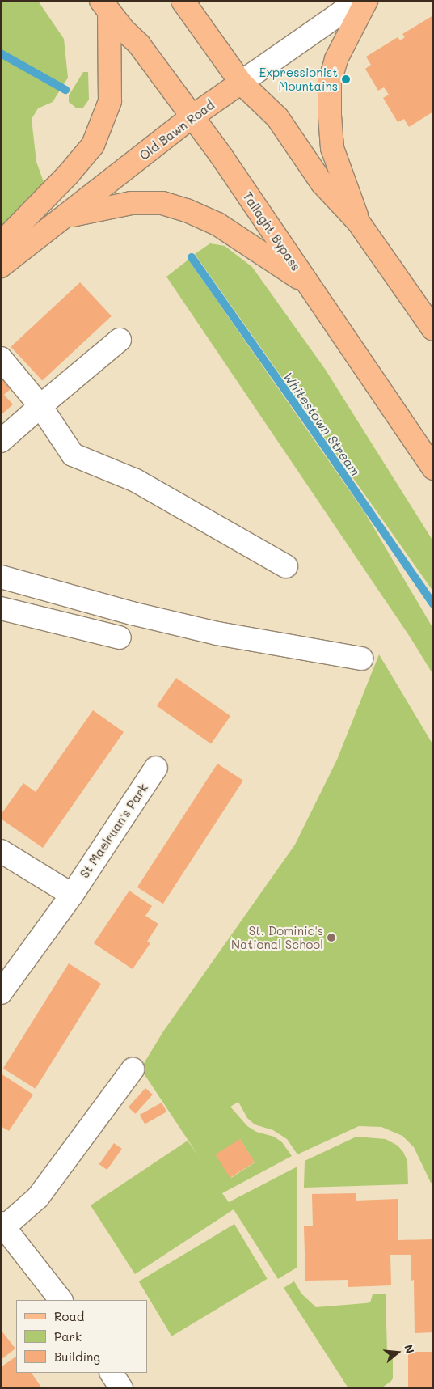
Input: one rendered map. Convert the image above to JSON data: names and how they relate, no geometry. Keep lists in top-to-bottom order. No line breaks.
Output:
{"streets":{"main road":["Old Bawn Road","Tallaght Bypass"],"street":["St Maelruan's Park"]},"crossings":[["Old Bawn Road","Tallaght Bypass"]],"water":["Whitestown Stream"],"places":["Expressionist Mountains","St. Dominic's National School"],"legend":["Road","Park","Building"],"north":"right"}
